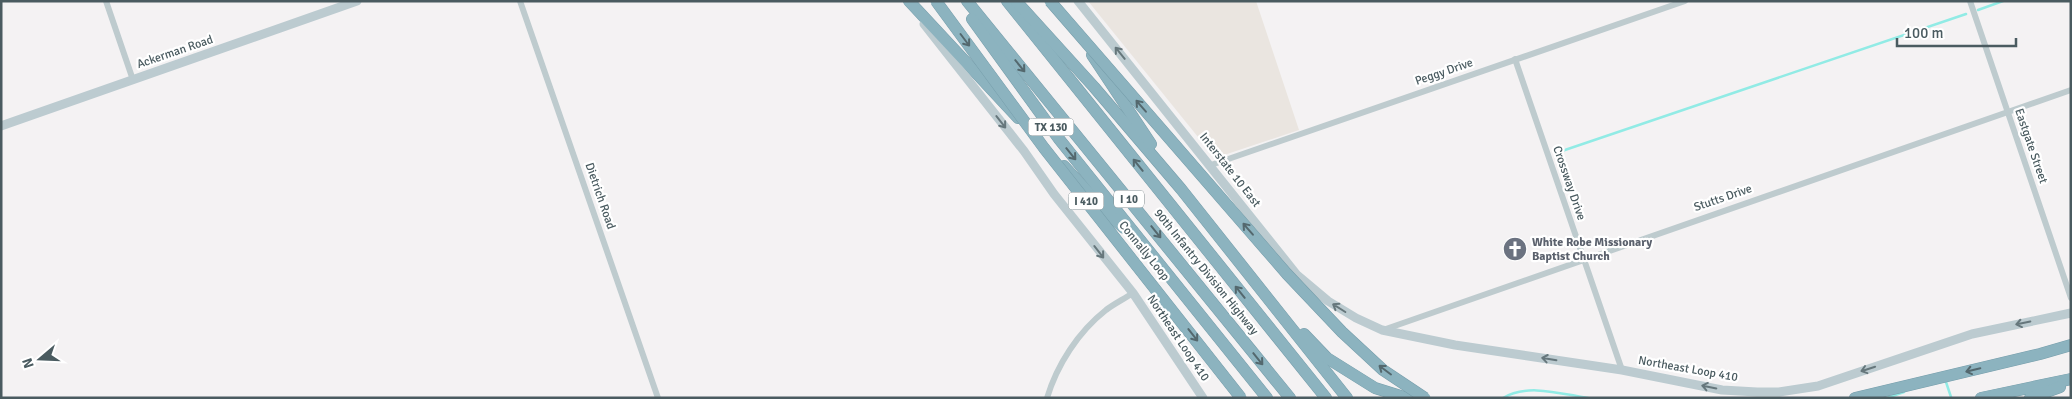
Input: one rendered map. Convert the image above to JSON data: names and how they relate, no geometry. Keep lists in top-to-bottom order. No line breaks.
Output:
{"streets":{"highway":["TX 130","I 10","I 410","Connally Loop","90th Infantry Division Highway"],"main road":["Ackerman Road","Interstate 10 East","Northeast Loop 410"],"street":["Peggy Drive","Eastgate Street","Crossway Drive","Dietrich Road","Stutts Drive"]},"crossings":[["Peggy Drive","Interstate 10 East"],["Peggy Drive","Crossway Drive"],["Eastgate Street","Stutts Drive"],["Interstate 10 East","Stutts Drive"],["Interstate 10 East","Northeast Loop 410"],["Crossway Drive","Stutts Drive"],["Crossway Drive","Northeast Loop 410"],["Stutts Drive","Northeast Loop 410"]],"one_way":["Interstate 10 East","Northeast Loop 410"],"places":{"church":["White Robe Missionary Baptist Church"]},"scale_bar":"100 m","north":"left"}
